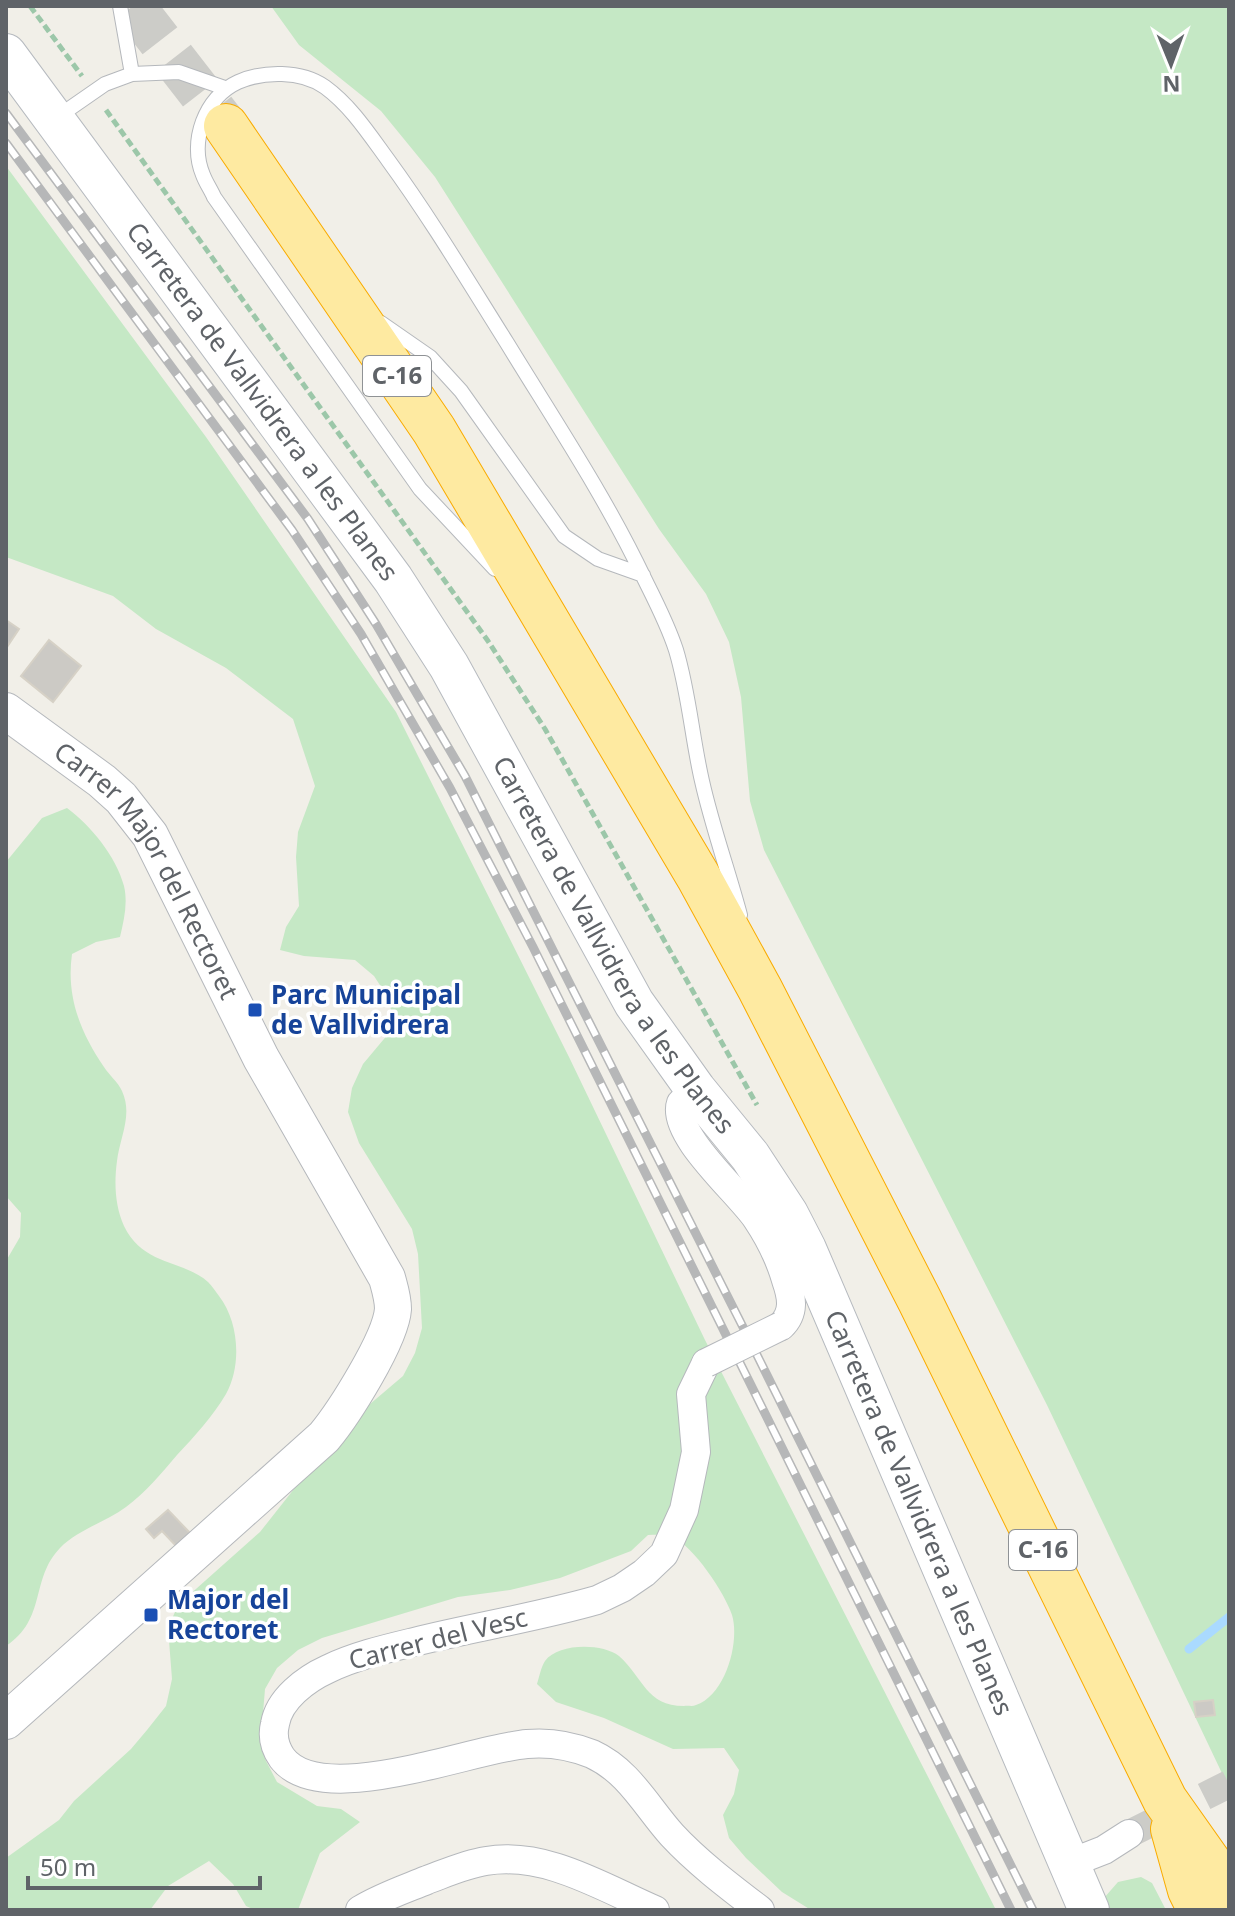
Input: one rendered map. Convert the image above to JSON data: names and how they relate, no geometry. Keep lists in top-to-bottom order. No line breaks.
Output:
{"streets":{"highway":["C-16"],"main road":["Carretera de Vallvidrera a les Planes"],"street":["Carrer Major del Rectoret","Carrer del Vesc"]},"crossings":[["Carretera de Vallvidrera a les Planes","Carrer del Vesc"]],"places":{"transit":["Parc Municipal de Vallvidrera","Major del Rectoret"]},"scale_bar":"50 m","north":"bottom"}
